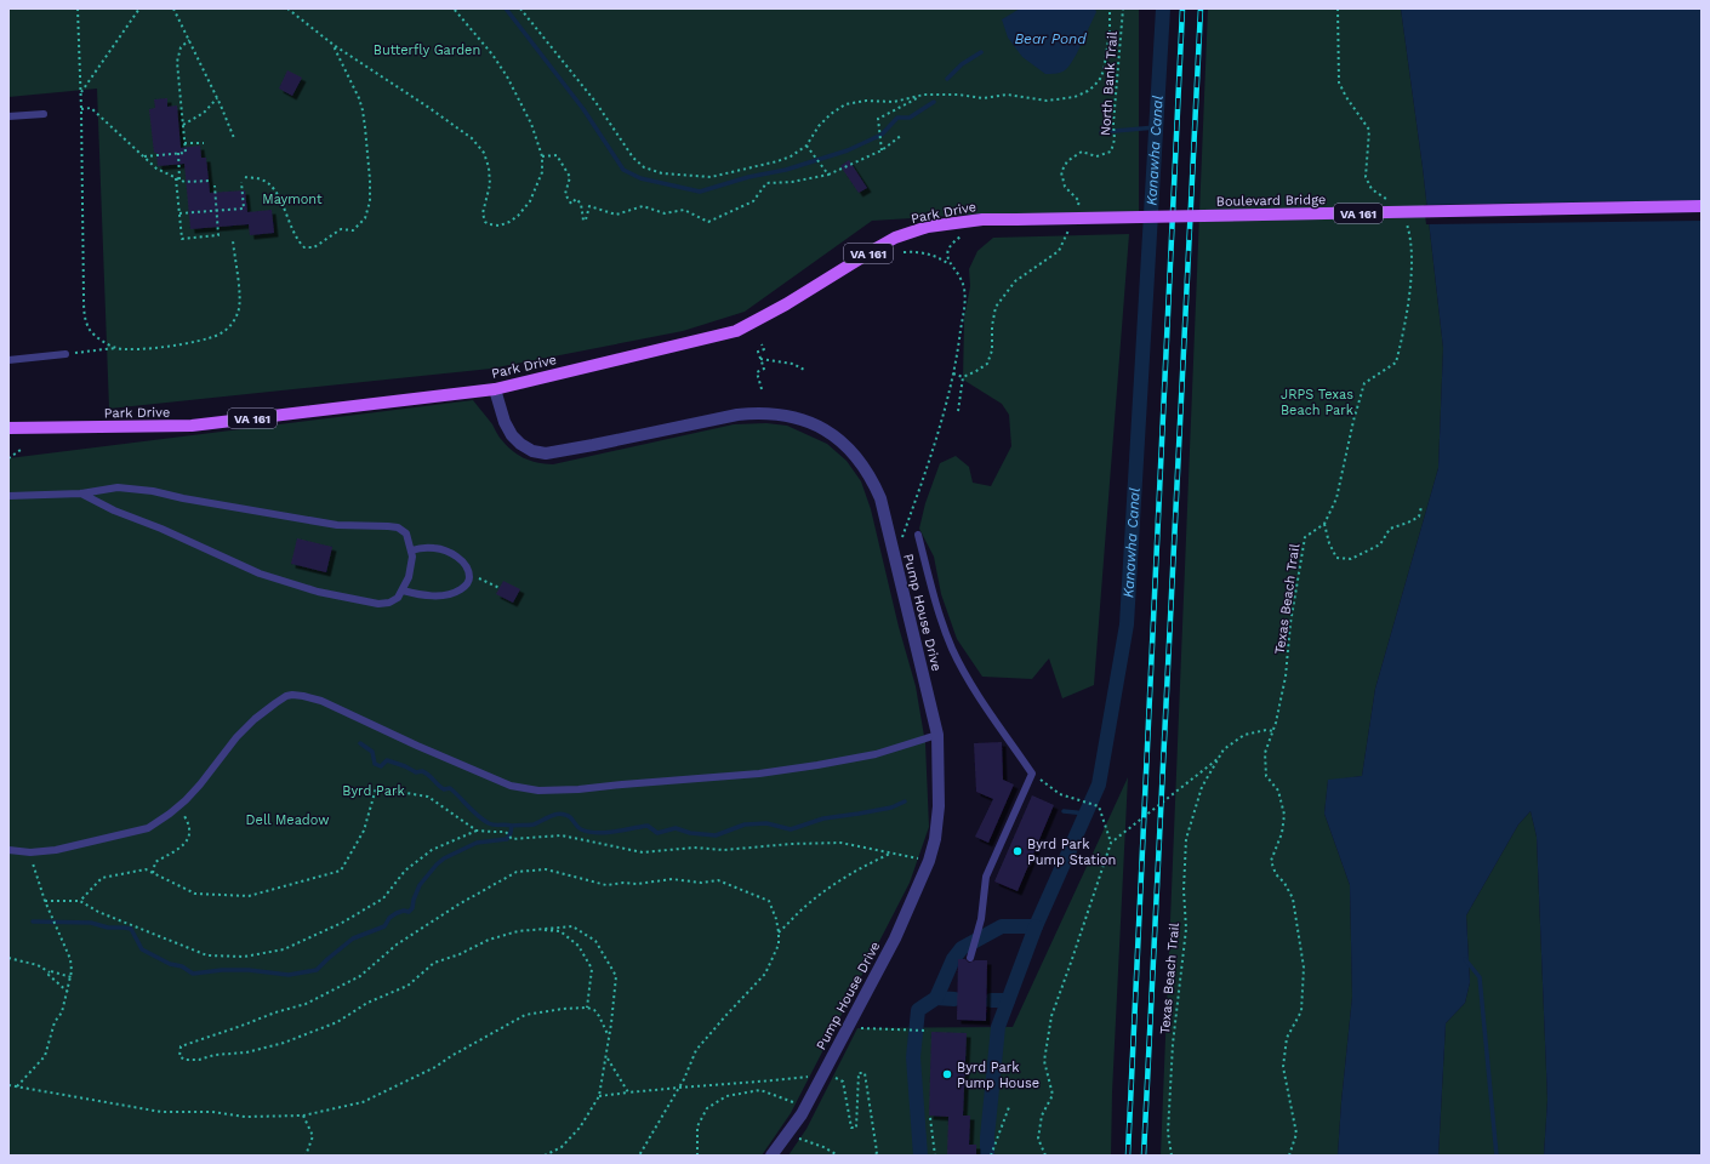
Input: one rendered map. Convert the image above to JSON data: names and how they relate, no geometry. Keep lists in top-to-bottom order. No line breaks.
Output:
{"streets":{"main road":["Boulevard Bridge","Park Drive","VA 161"],"street":["Pump House Drive"],"path":["North Bank Trail","Texas Beach Trail"]},"crossings":[["Boulevard Bridge","Park Drive"],["Park Drive","Pump House Drive"]],"water":["Bear Pond","Kanawha Canal"],"parks":["Butterfly Garden","Maymont","JRPS Texas Beach Park","Byrd Park","Dell Meadow"],"places":["Byrd Park Pump Station","Byrd Park Pump House"]}
